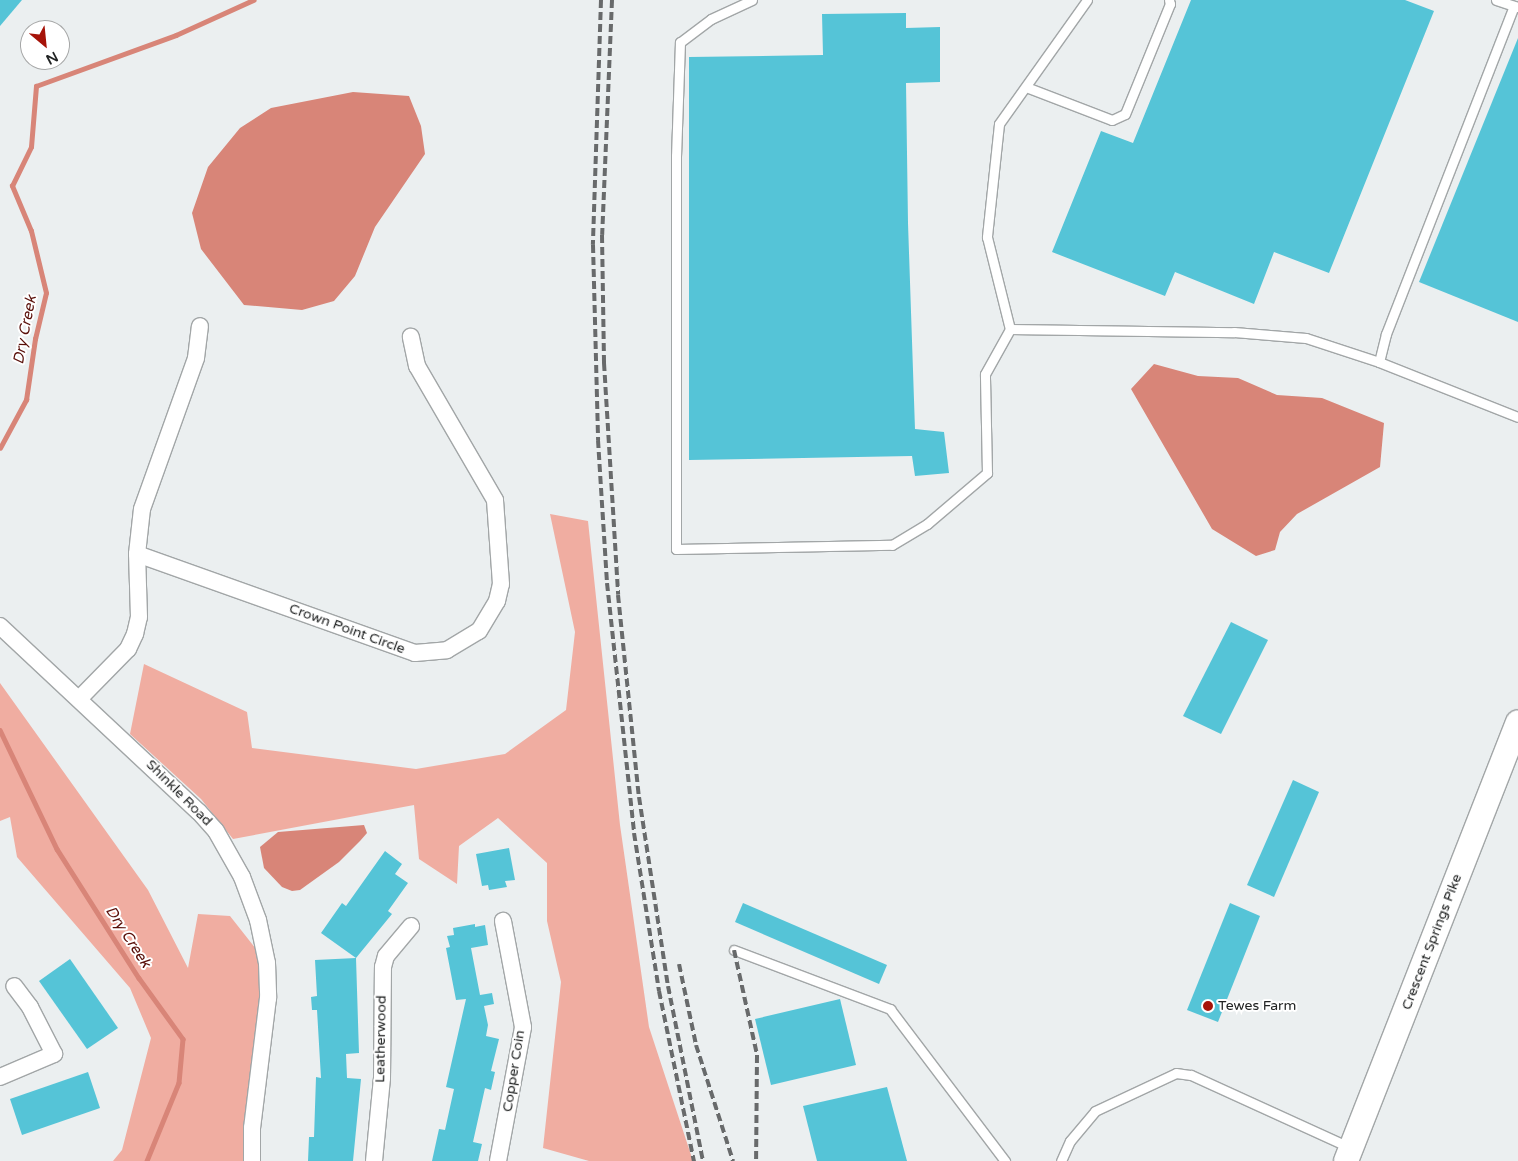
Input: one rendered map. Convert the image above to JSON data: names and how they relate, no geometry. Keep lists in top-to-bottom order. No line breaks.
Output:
{"streets":{"main road":["Crescent Springs Pike"],"street":["Crown Point Circle","Shinkle Road","Leatherwood","Copper Coin"]},"water":["Dry Creek"],"places":["Tewes Farm"],"north":"bottom right"}
